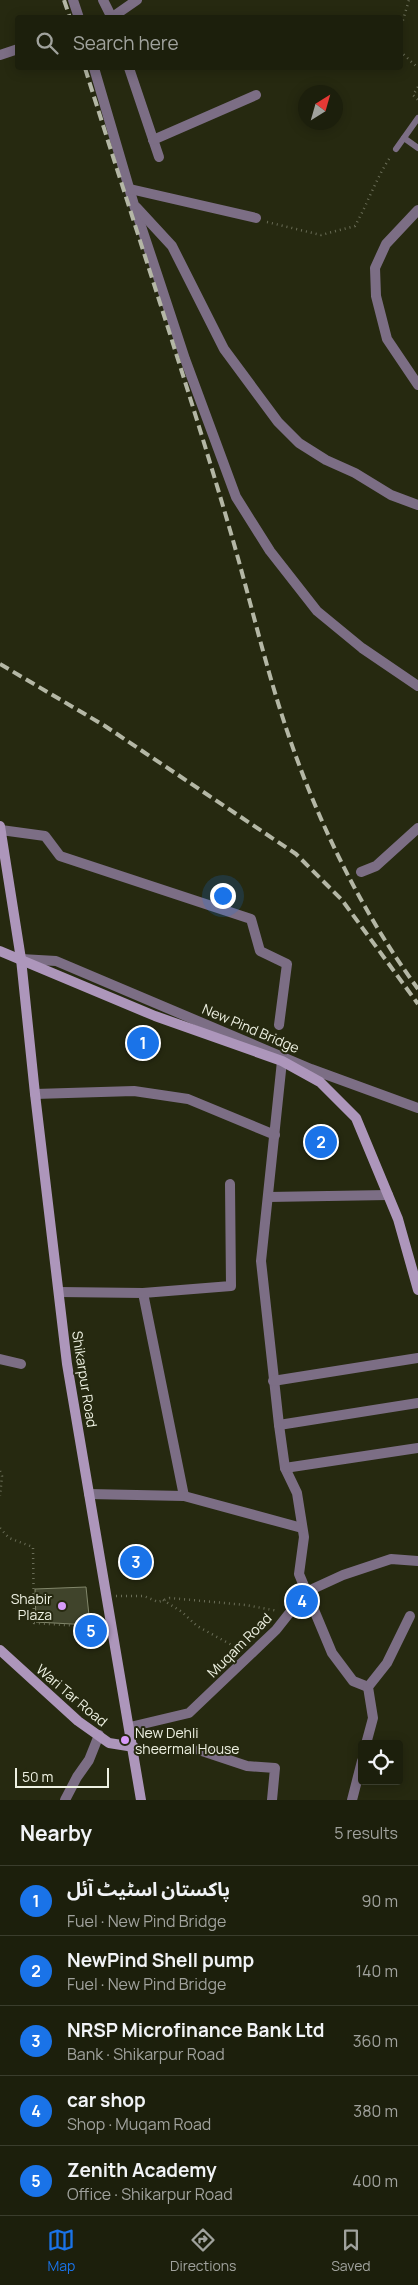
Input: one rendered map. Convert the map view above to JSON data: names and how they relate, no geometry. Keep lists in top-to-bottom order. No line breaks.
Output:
{"streets":{"street":["New Pind Bridge","Shikarpur Road","Muqam Road","Wari Tar Road"]},"crossings":[["New Pind Bridge","Shikarpur Road"],["Shikarpur Road","Muqam Road"],["Shikarpur Road","Wari Tar Road"]],"places":["Shabir Plaza","New Dehli sheermal House"],"scale_bar":"50 m","north":"top right","page":{"search":"Search here","pins":["1","2","3","4","5"],"scale":"50 m","heading":["Nearby","5 results"],"list":[{"mark":"1","name":"پاکستان اسٹیٹ آئل","note":"Fuel · New Pind Bridge","value":"90 m"},{"mark":"2","name":"NewPind Shell pump","note":"Fuel · New Pind Bridge","value":"140 m"},{"mark":"3","name":"NRSP Microfinance Bank Ltd","note":"Bank · Shikarpur Road","value":"360 m"},{"mark":"4","name":"car shop","note":"Shop · Muqam Road","value":"380 m"},{"mark":"5","name":"Zenith Academy","note":"Office · Shikarpur Road","value":"400 m"}],"nav":["Map","Directions","Saved"]}}
